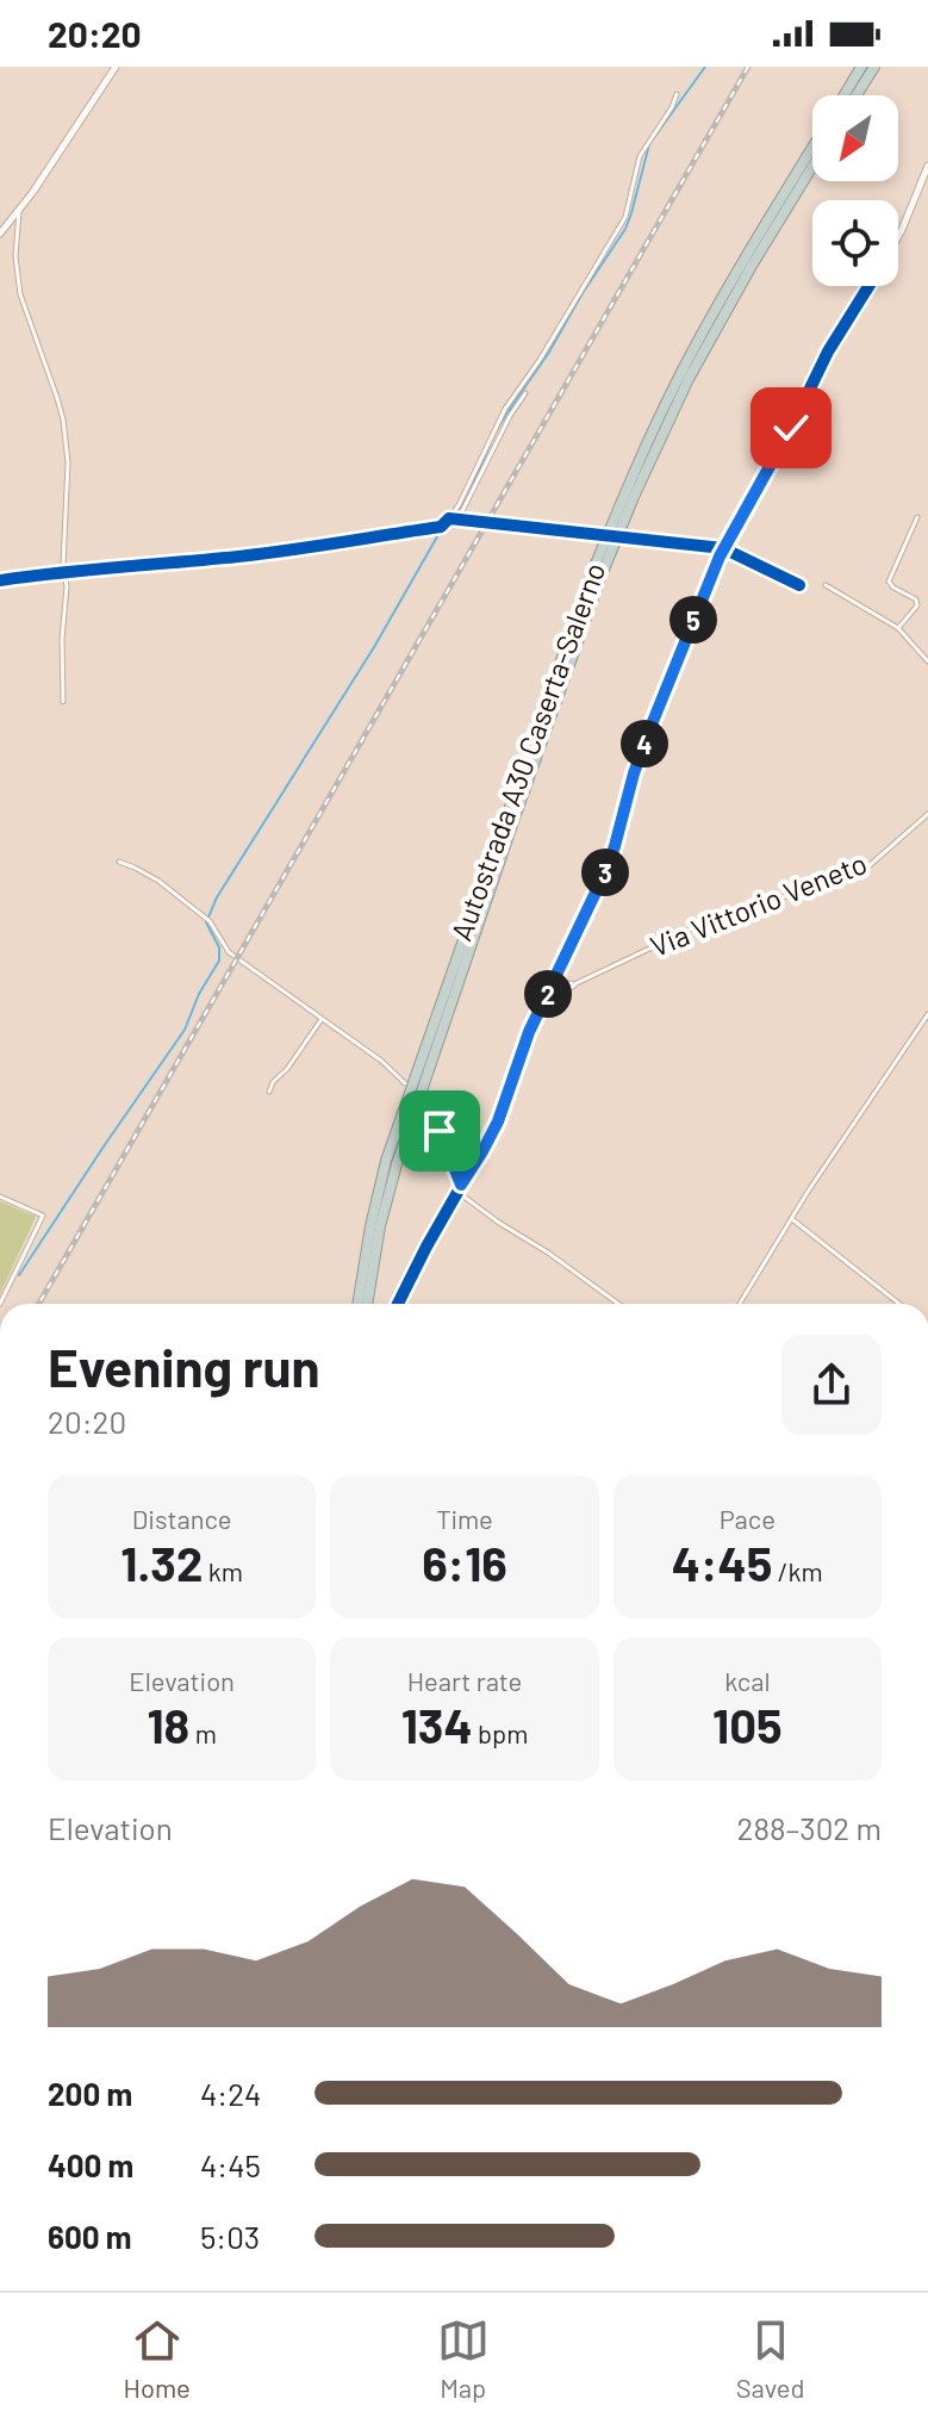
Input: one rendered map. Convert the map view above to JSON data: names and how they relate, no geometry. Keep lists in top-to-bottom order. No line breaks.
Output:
{"streets":{"highway":["Autostrada A30 Caserta-Salerno"],"street":["Via Vittorio Veneto"]},"north":"bottom left","page":{"status":"20:20","pins":["5","4","3","2"],"heading":["Evening run","20:20"],"stats":[["Distance","1.32 km"],["Time","6:16"],["Pace","4:45 /km"],["Elevation","18 m"],["Heart rate","134 bpm"],["kcal","105"]],"chart":["Elevation","288–302 m"],"list":[{"name":"200 m","note":"4:24"},{"name":"400 m","note":"4:45"},{"name":"600 m","note":"5:03"}],"tabs":["Home","Map","Saved"]}}
